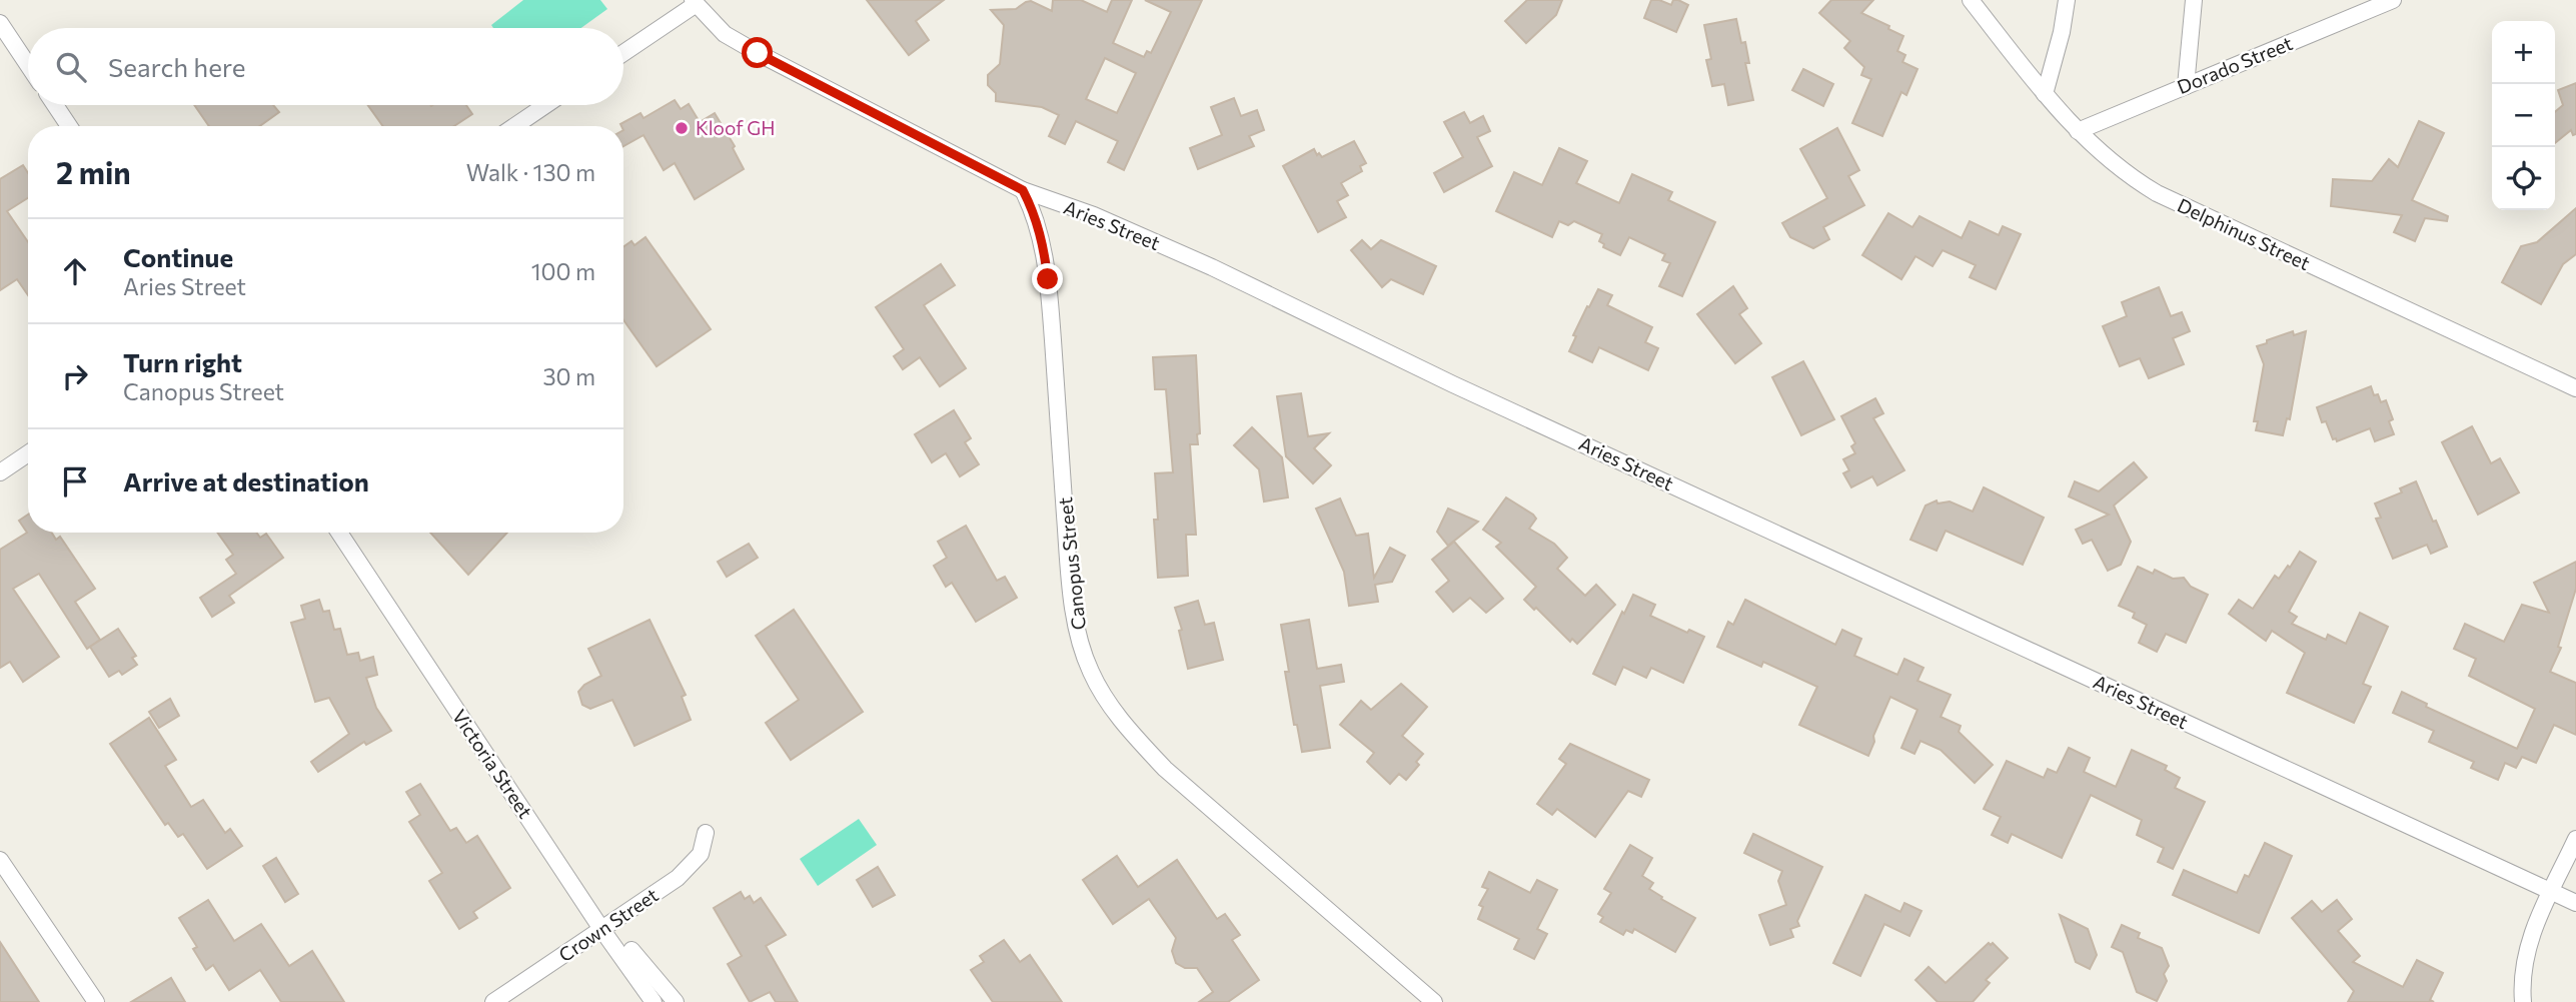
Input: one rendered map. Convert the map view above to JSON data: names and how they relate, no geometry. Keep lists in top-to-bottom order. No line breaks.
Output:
{"streets":{"street":["Dorado Street","Aries Street","Delphinus Street","Canopus Street","Victoria Street","Crown Street"]},"crossings":[["Dorado Street","Delphinus Street"],["Aries Street","Canopus Street"],["Victoria Street","Crown Street"]],"places":["Kloof GH"],"page":{"map_buttons":["+","−"],"search":"Search here","heading":["2 min","Walk · 130 m"],"list":[["Continue","Aries Street","100 m"],["Turn right","Canopus Street","30 m"],"Arrive at destination"]}}
